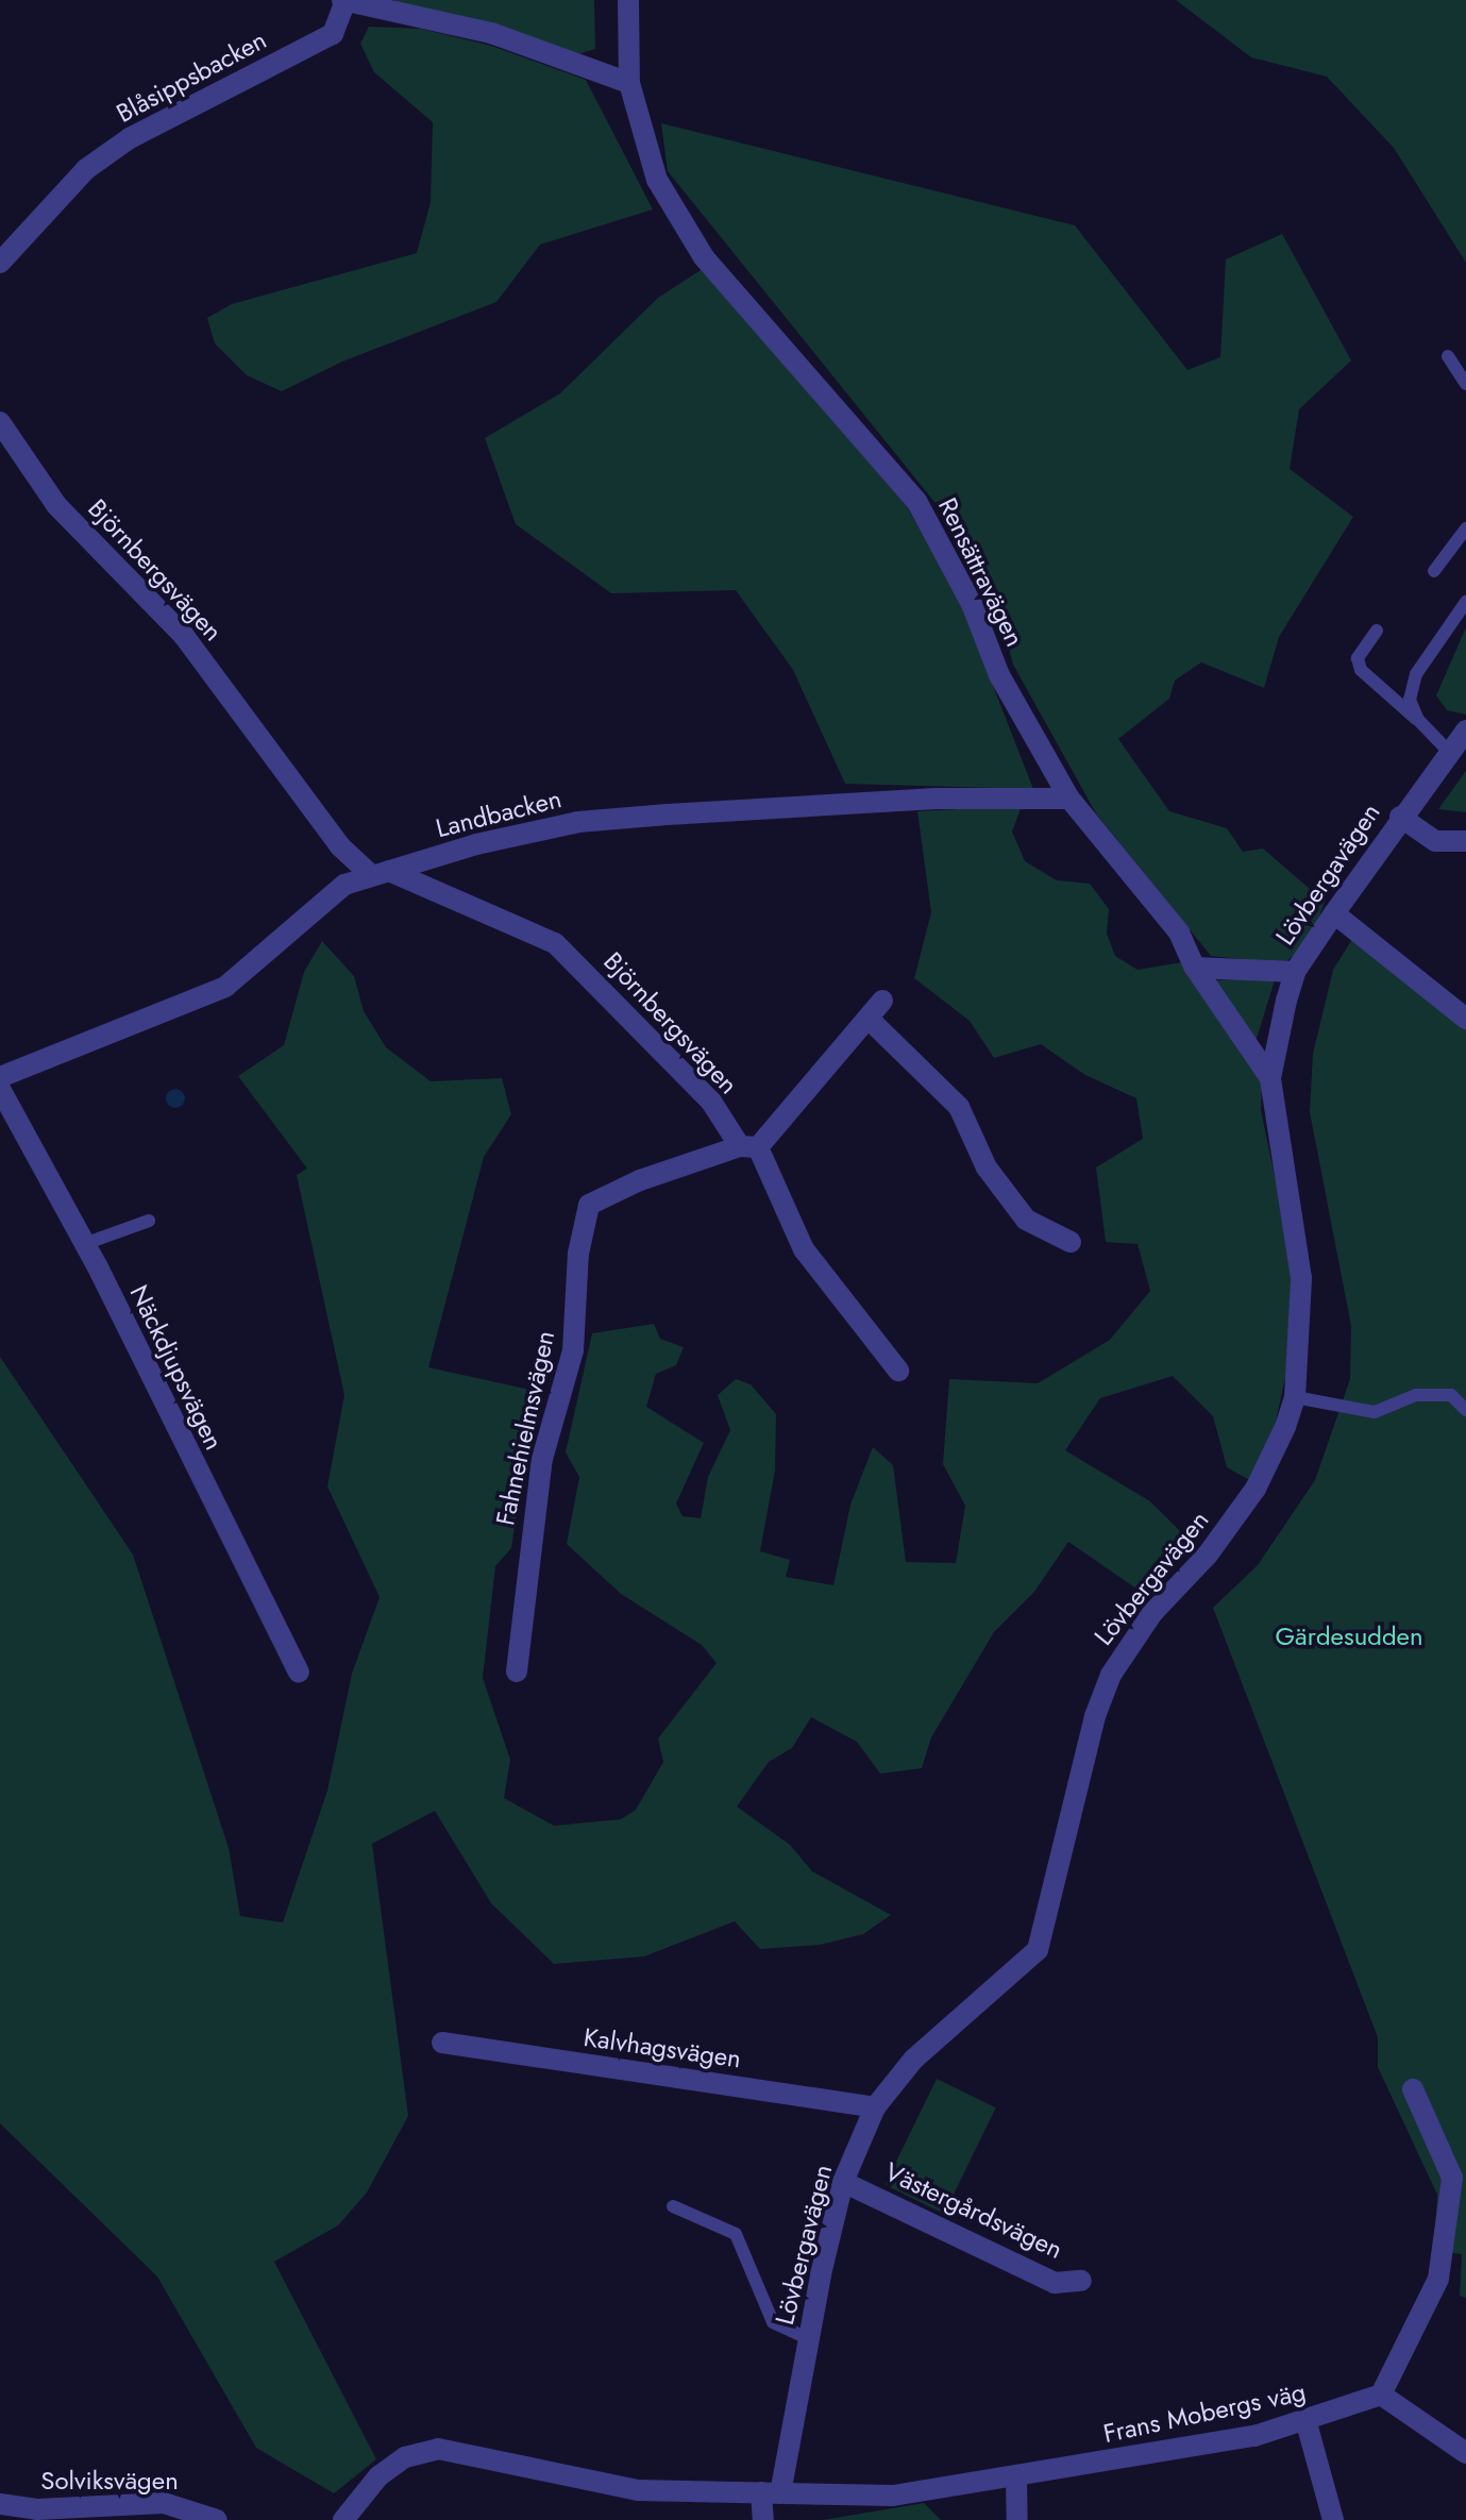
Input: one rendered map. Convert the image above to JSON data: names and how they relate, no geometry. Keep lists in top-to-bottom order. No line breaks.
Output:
{"streets":{"street":["Blåsippsbacken","Björnbergsvägen","Rensättravägen","Landbacken","Lövbergavägen","Näckdjupsvägen","Fahnehielmsvägen","Kalvhagsvägen","Västergårdsvägen","Frans Mobergs väg","Solviksvägen"]},"crossings":[["Björnbergsvägen","Landbacken"],["Björnbergsvägen","Fahnehielmsvägen"],["Rensättravägen","Landbacken"],["Rensättravägen","Lövbergavägen"],["Lövbergavägen","Kalvhagsvägen"],["Lövbergavägen","Västergårdsvägen"],["Lövbergavägen","Frans Mobergs väg"]],"parks":["Gärdesudden"]}
